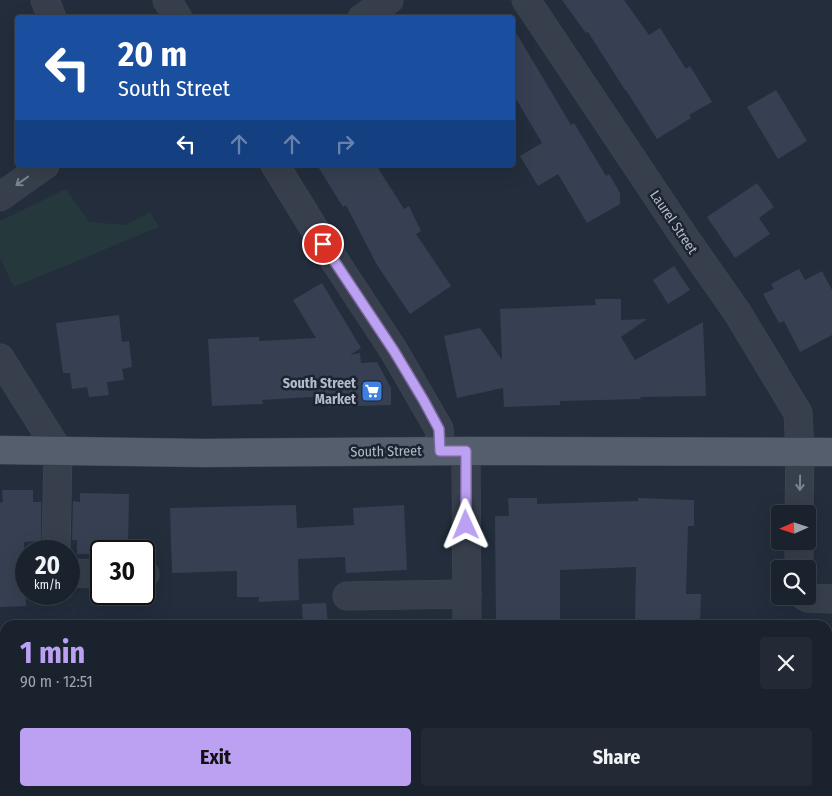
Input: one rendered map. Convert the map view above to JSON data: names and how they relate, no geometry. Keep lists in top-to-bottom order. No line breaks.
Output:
{"streets":{"main road":["South Street"],"street":["Laurel Street"]},"crossings":[["Laurel Street","South Street"]],"places":{"supermarket":["South Street Market"]},"north":"left","page":{"turn":["20 m","South Street"],"speed":"20 km/h","limit":"30","heading":["1 min","90 m · 12:51"],"buttons":["Exit","Share"]}}
